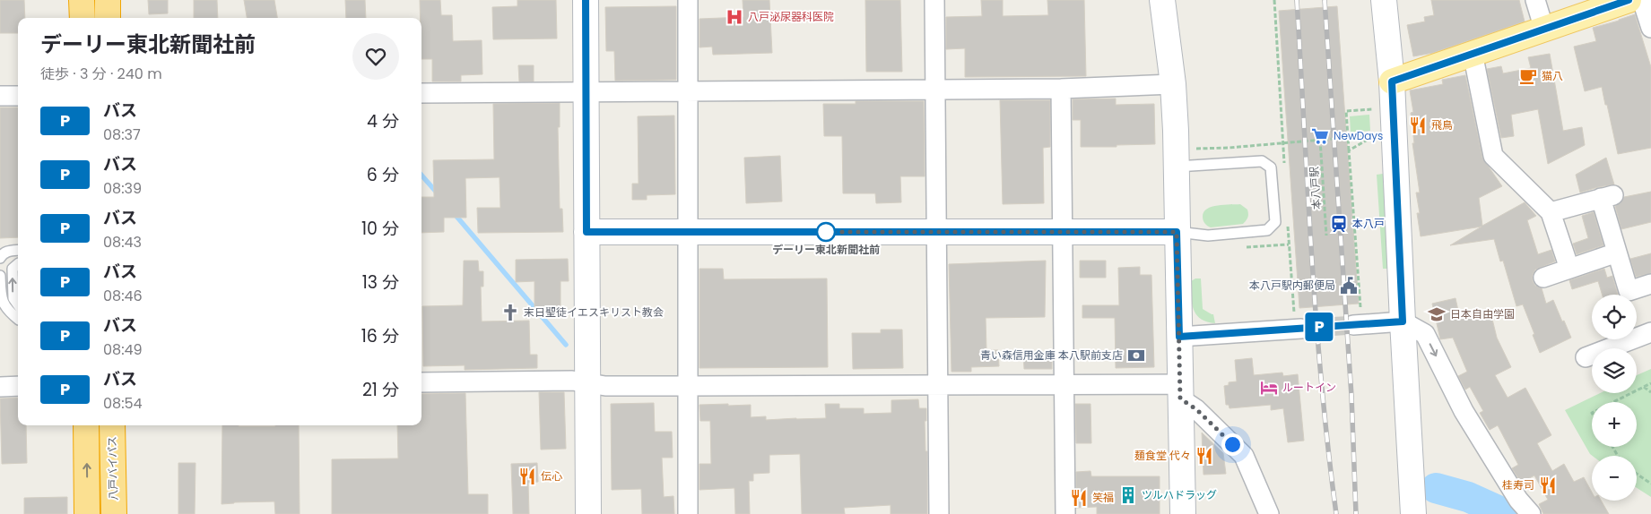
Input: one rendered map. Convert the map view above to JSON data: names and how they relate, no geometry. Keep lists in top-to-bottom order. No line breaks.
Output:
{"streets":{"highway":["八戸バイパス"],"path":["本八戸駅"]},"places":{"hospital":["八戸泌尿器科医院"],"cafe":["猫八"],"restaurant":["飛鳥","麺食堂 代々","伝心","桂寿司","笑福"],"supermarket":["NewDays"],"station":["本八戸"],"other":["デーリー東北新聞社前"],"public building":["本八戸駅内郵便局"],"church":["末日聖徒イエスキリスト教会"],"school or university":["日本自由学園"],"bank":["青い森信用金庫 本八駅前支店"],"hotel":["ルートイン"],"building":["ツルハドラッグ"]},"lines":["bus line P"],"page":{"on_map":"P","heading":["デーリー東北新聞社前","徒歩 · 3 分 · 240 m"],"list":[{"mark":"P","name":"バス","note":"08:37","value":"4 分"},{"mark":"P","name":"バス","note":"08:39","value":"6 分"},{"mark":"P","name":"バス","note":"08:43","value":"10 分"},{"mark":"P","name":"バス","note":"08:46","value":"13 分"},{"mark":"P","name":"バス","note":"08:49","value":"16 分"},{"mark":"P","name":"バス","note":"08:54","value":"21 分"}],"map_buttons":["+","−"]}}
